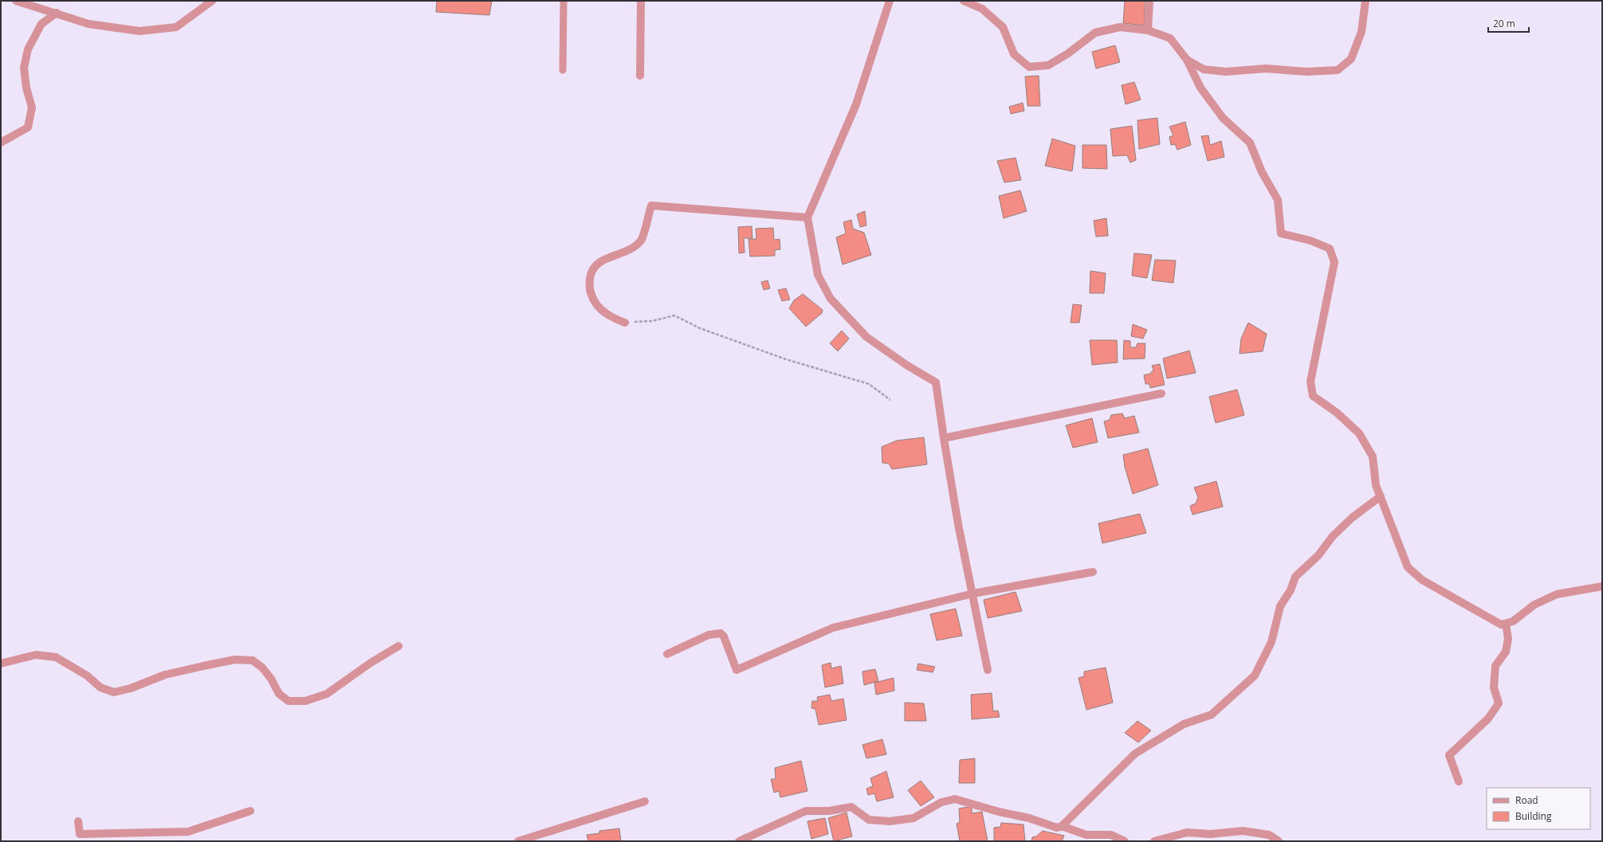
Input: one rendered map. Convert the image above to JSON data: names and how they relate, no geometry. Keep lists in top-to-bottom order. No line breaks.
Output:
{"legend":["Road","Building"],"scale_bar":"20 m"}
